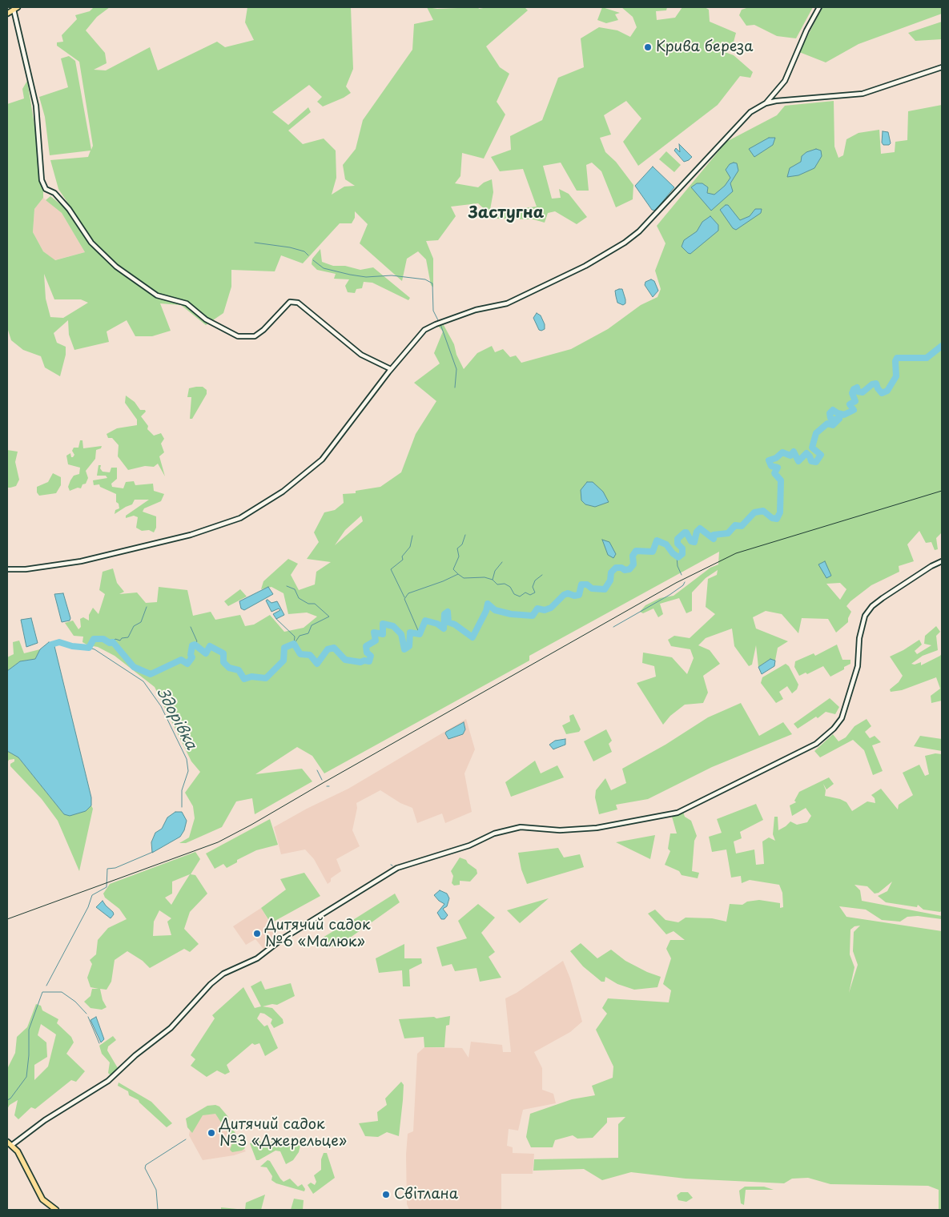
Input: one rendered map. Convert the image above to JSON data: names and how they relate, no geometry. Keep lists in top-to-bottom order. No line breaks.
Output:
{"districts":["Застугна"],"water":["Здорівка"],"places":["Крива береза","Дитячий садок №6 «Малюк»","Дитячий садок №3 «Джерельце»","Світлана"]}
